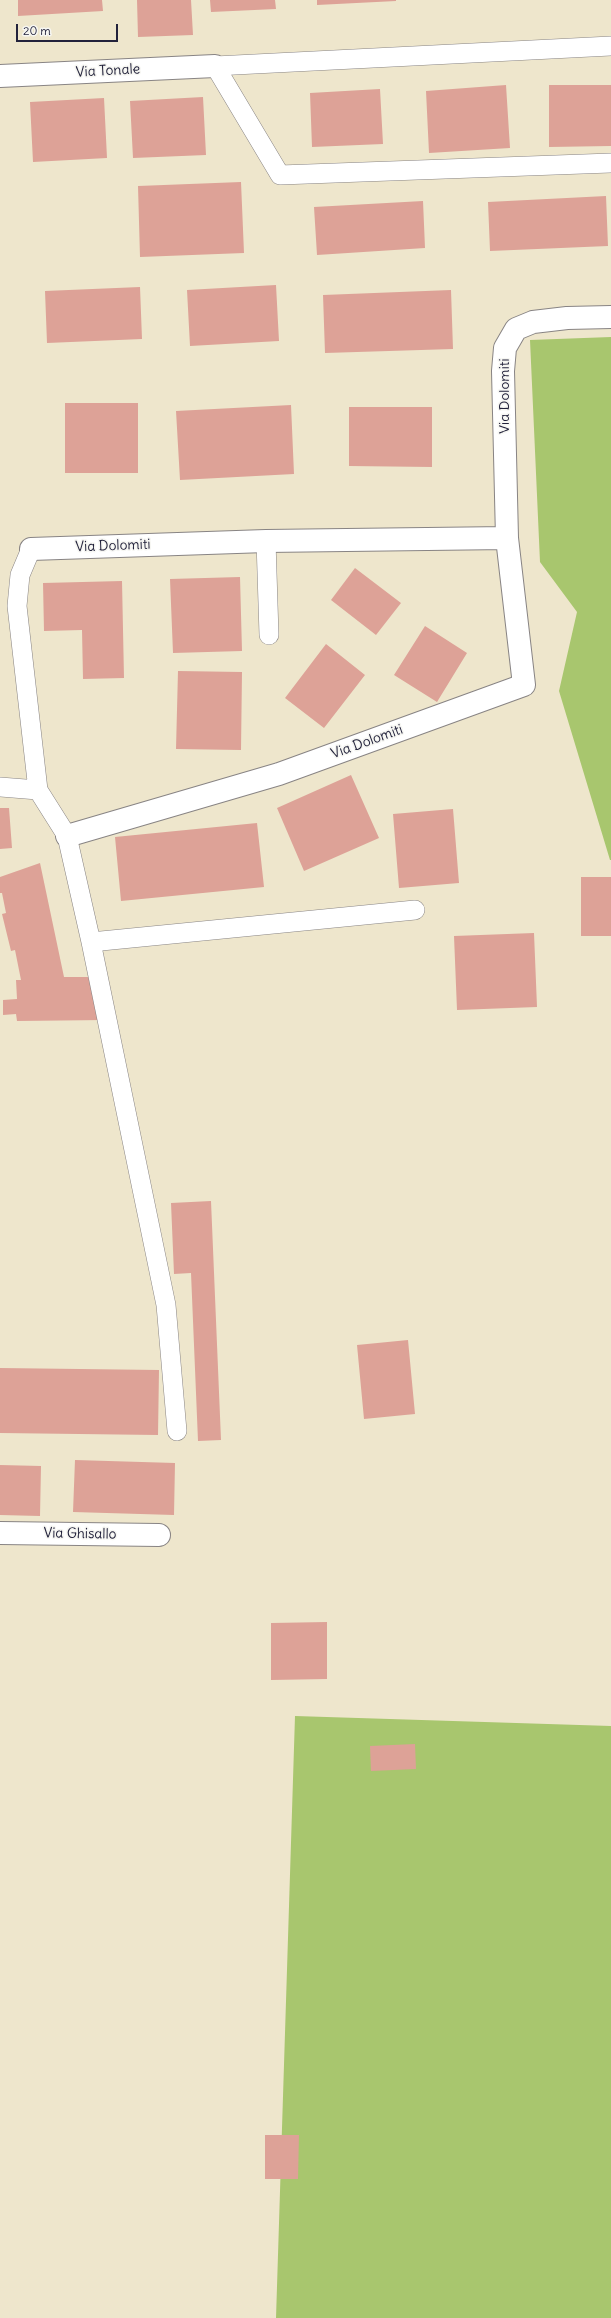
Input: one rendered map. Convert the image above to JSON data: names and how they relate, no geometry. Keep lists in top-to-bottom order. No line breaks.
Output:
{"streets":{"street":["Via Tonale","Via Dolomiti","Via Ghisallo"]},"scale_bar":"20 m"}
